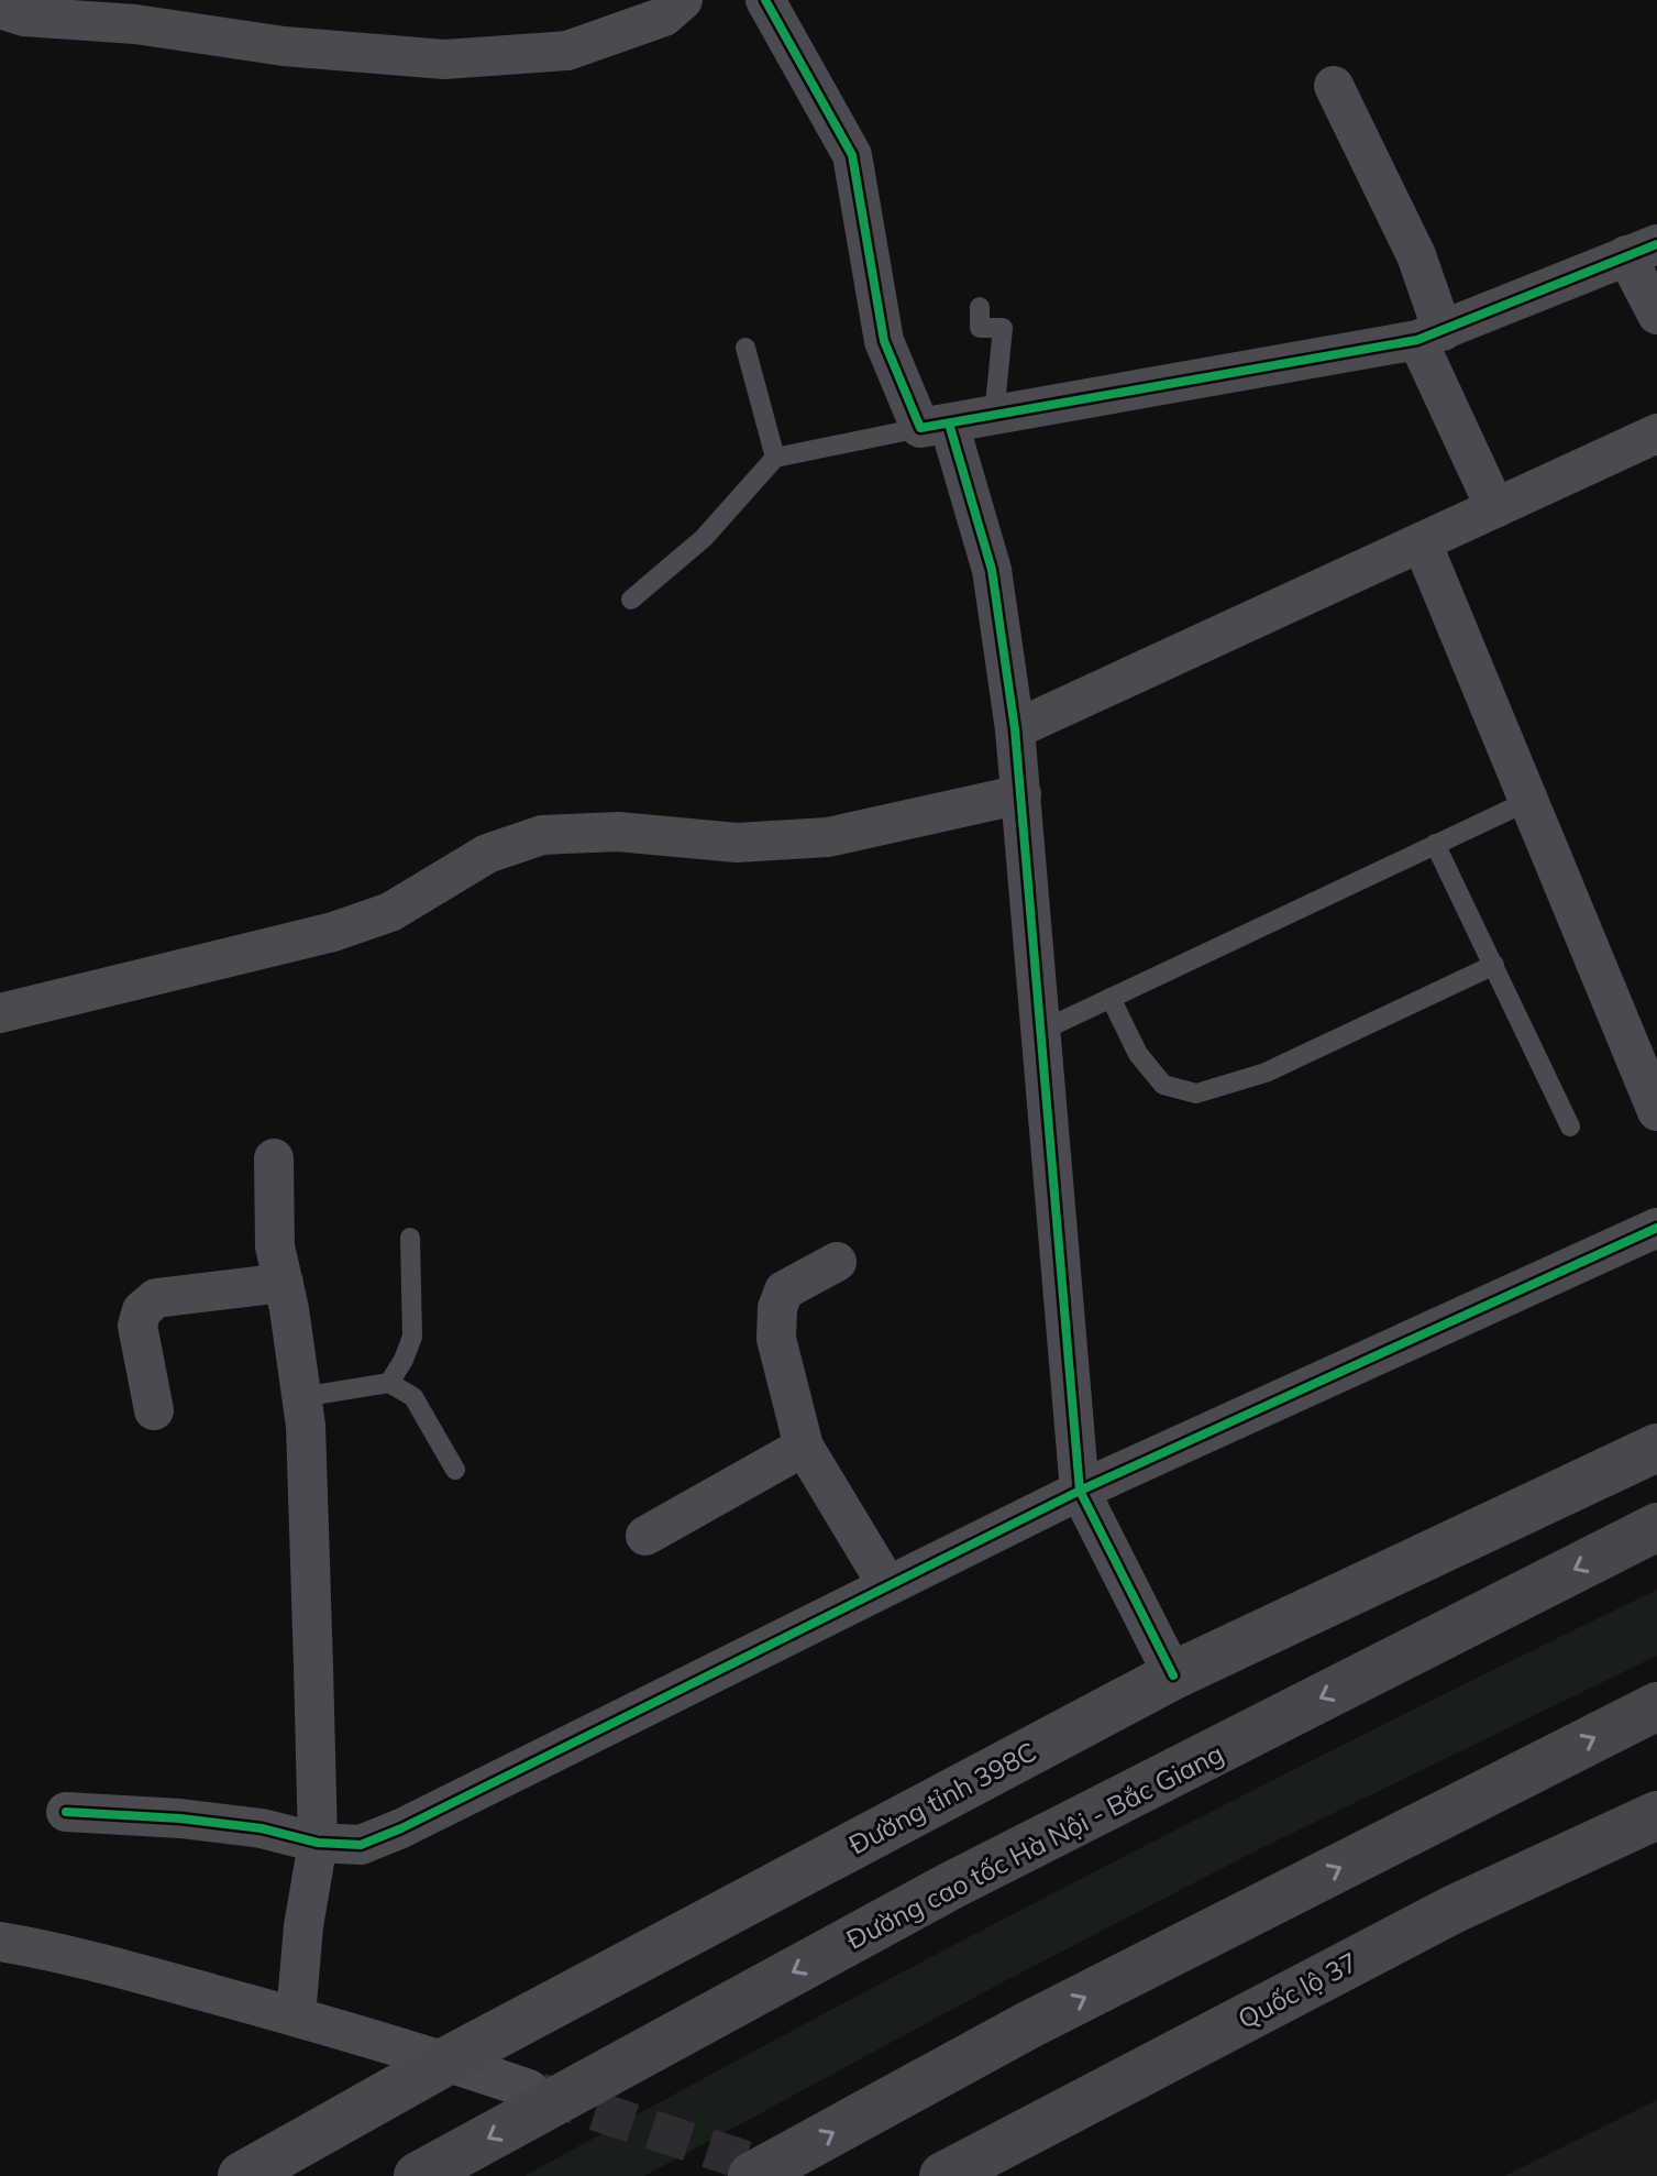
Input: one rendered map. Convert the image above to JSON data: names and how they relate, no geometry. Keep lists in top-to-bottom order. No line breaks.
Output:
{"streets":{"highway":["Đường cao tốc Hà Nội - Bắc Giang","Quốc lộ 37"],"main road":["Đường tỉnh 398C"]}}
